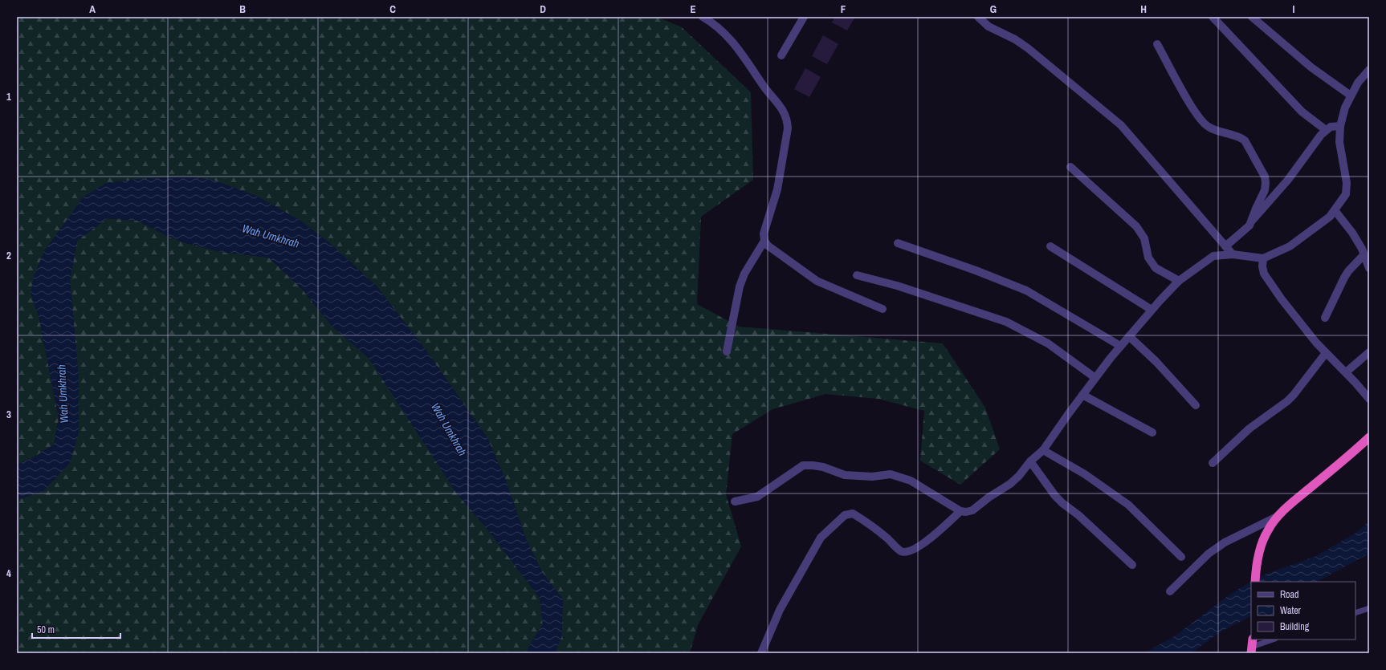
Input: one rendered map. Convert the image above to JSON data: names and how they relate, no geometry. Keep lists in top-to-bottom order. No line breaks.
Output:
{"water":["Wah Umkhrah"],"legend":["Road","Water","Building"],"scale_bar":"50 m","grid":{"columns":["A","B","C","D","E","F","G","H","I"],"rows":["1","2","3","4"]}}
